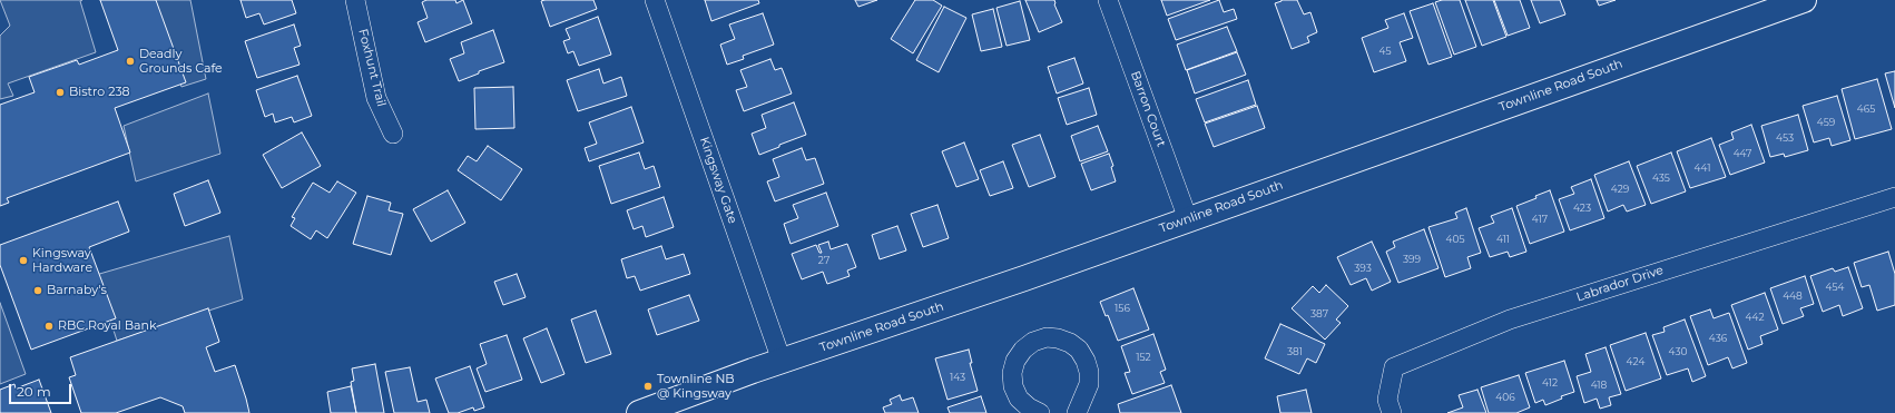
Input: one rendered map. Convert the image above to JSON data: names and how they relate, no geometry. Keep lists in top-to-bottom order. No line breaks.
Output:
{"streets":{"main road":["Townline Road South"],"street":["Foxhunt Trail","Barron Court","Kingsway Gate","Labrador Drive"]},"crossings":[["Townline Road South","Barron Court"],["Townline Road South","Kingsway Gate"]],"places":["Deadly Grounds Cafe","Bistro 238","Kingsway Hardware","Barnaby's","RBC Royal Bank","Townline NB @ Kingsway"],"house_numbers":["45","465","459","453","447","441","435","429","423","417","405","411","399","27","393","454","448","156","387","442","436","381","430","152","424","143","412","418","406"],"scale_bar":"20 m"}
